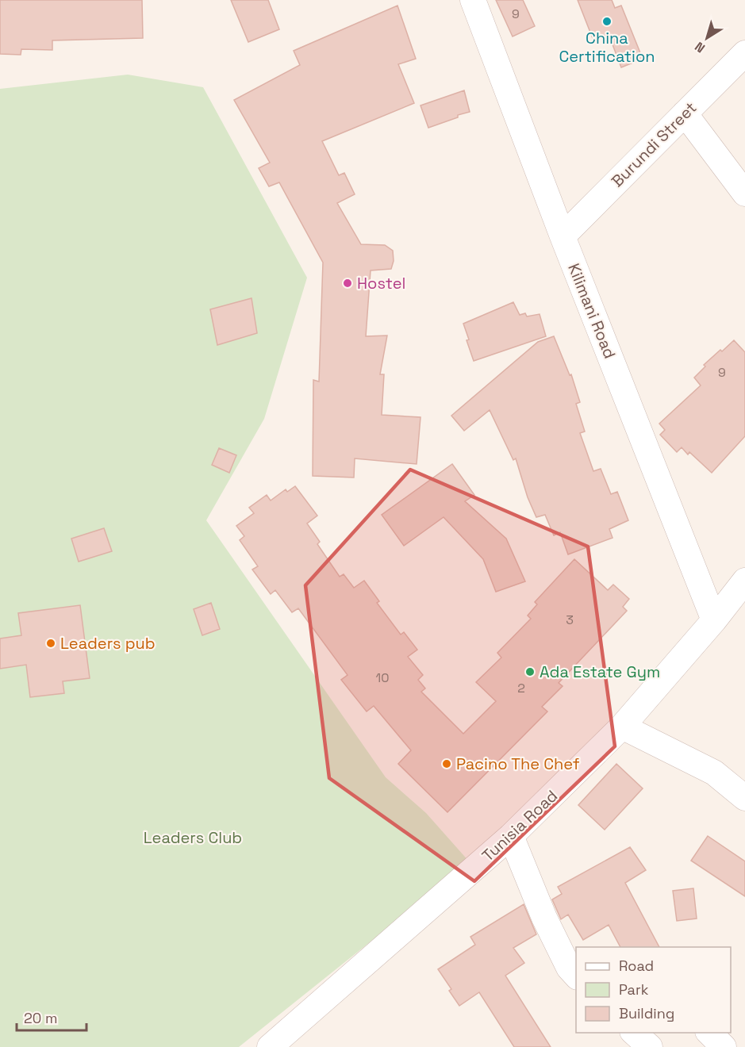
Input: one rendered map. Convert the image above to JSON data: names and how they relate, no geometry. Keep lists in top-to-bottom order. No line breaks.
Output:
{"streets":{"street":["Burundi Street","Kilimani Road","Tunisia Road"]},"crossings":[["Burundi Street","Kilimani Road"],["Kilimani Road","Tunisia Road"]],"parks":["Leaders Club"],"places":["China Certification","Hostel","Leaders pub","Ada Estate Gym","Pacino The Chef"],"house_numbers":["9","9","3","10","2"],"legend":["Road","Park","Building"],"scale_bar":"20 m","north":"bottom left"}
